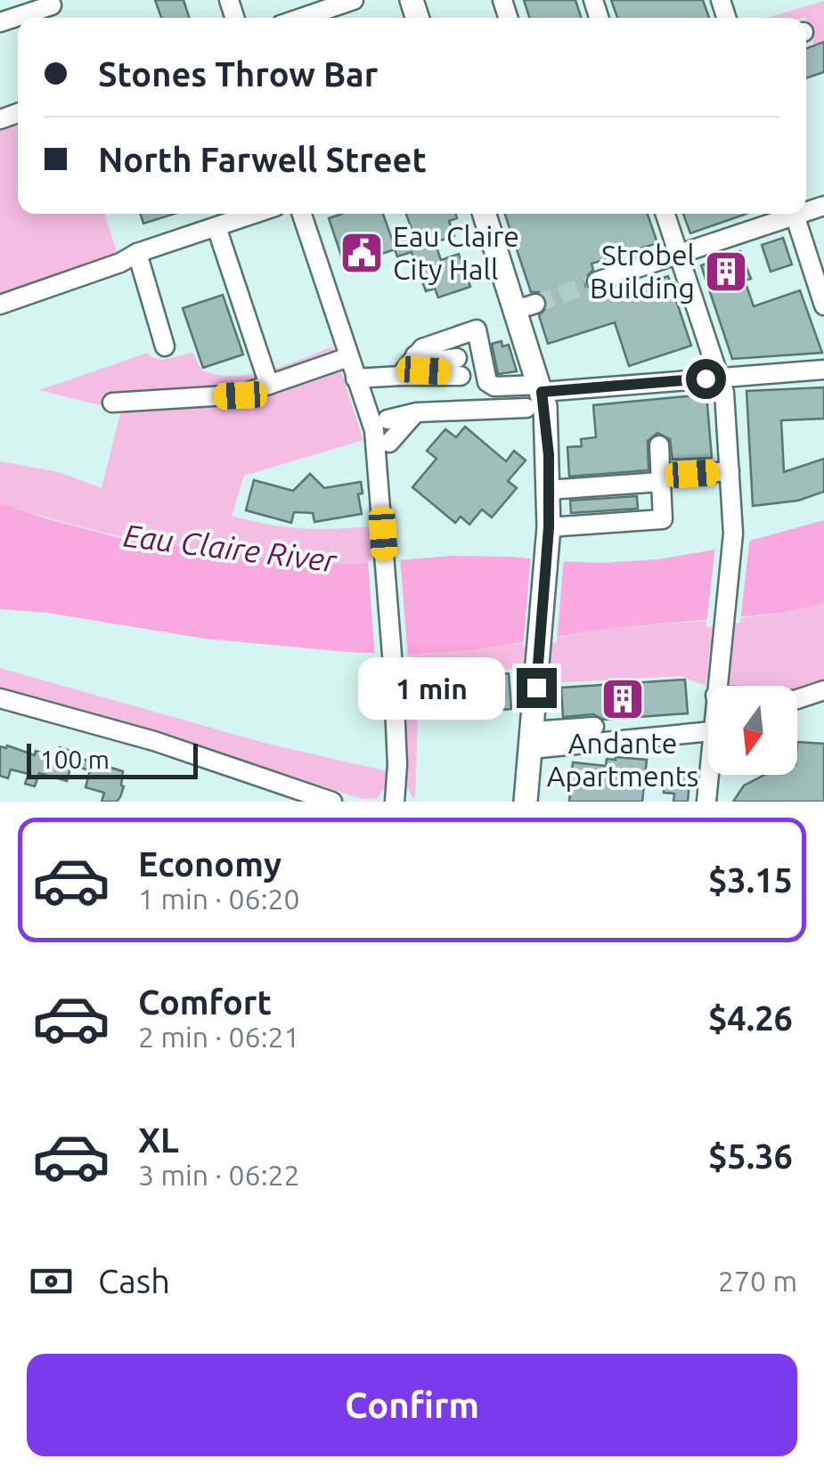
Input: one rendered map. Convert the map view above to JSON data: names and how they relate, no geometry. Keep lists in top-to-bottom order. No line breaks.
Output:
{"water":["Eau Claire River"],"places":{"public building":["Eau Claire City Hall"],"building":["Strobel Building","Andante Apartments"]},"scale_bar":"100 m","north":"bottom","page":{"banner":["Stones Throw Bar","North Farwell Street"],"bubble":"1 min","scale":"100 m","list":[{"name":"Economy","note":"1 min · 06:20","value":"$3.15"},{"name":"Comfort","note":"2 min · 06:21","value":"$4.26"},{"name":"XL","note":"3 min · 06:22","value":"$5.36"}],"pay":["Cash","270 m"],"buttons":"Confirm"}}
